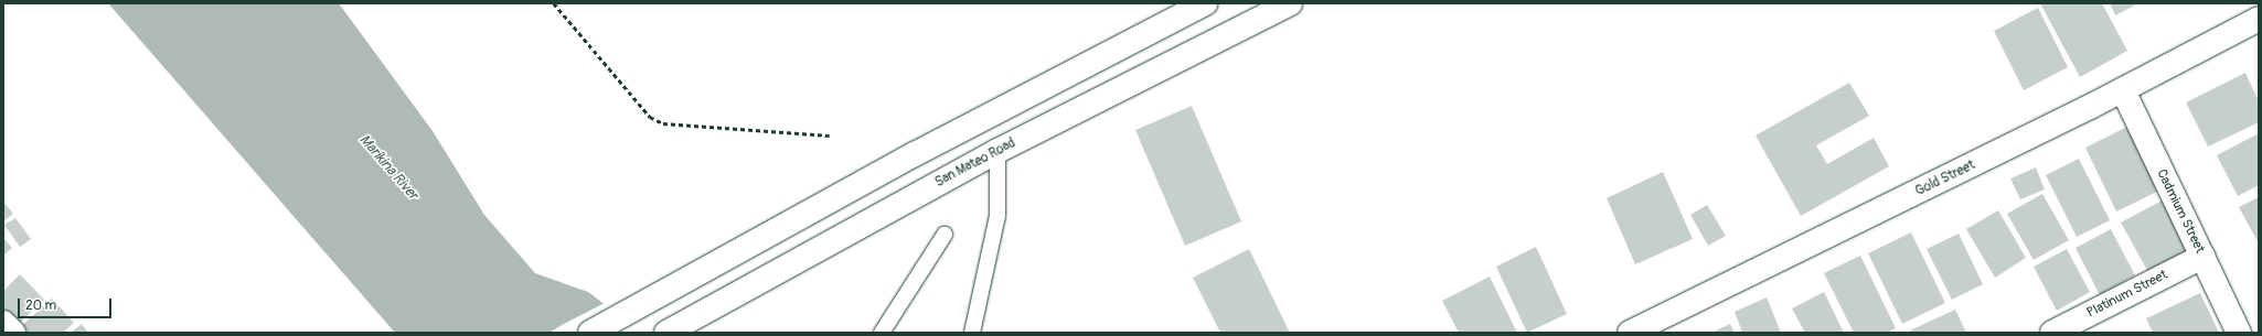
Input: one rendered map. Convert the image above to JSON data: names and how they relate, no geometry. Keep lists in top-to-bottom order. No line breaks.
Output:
{"streets":{"main road":["San Mateo Road","Gold Street","Cadmium Street","Platinum Street"]},"crossings":[["Gold Street","Cadmium Street"],["Cadmium Street","Platinum Street"]],"water":["Marikina River"],"scale_bar":"20 m"}
